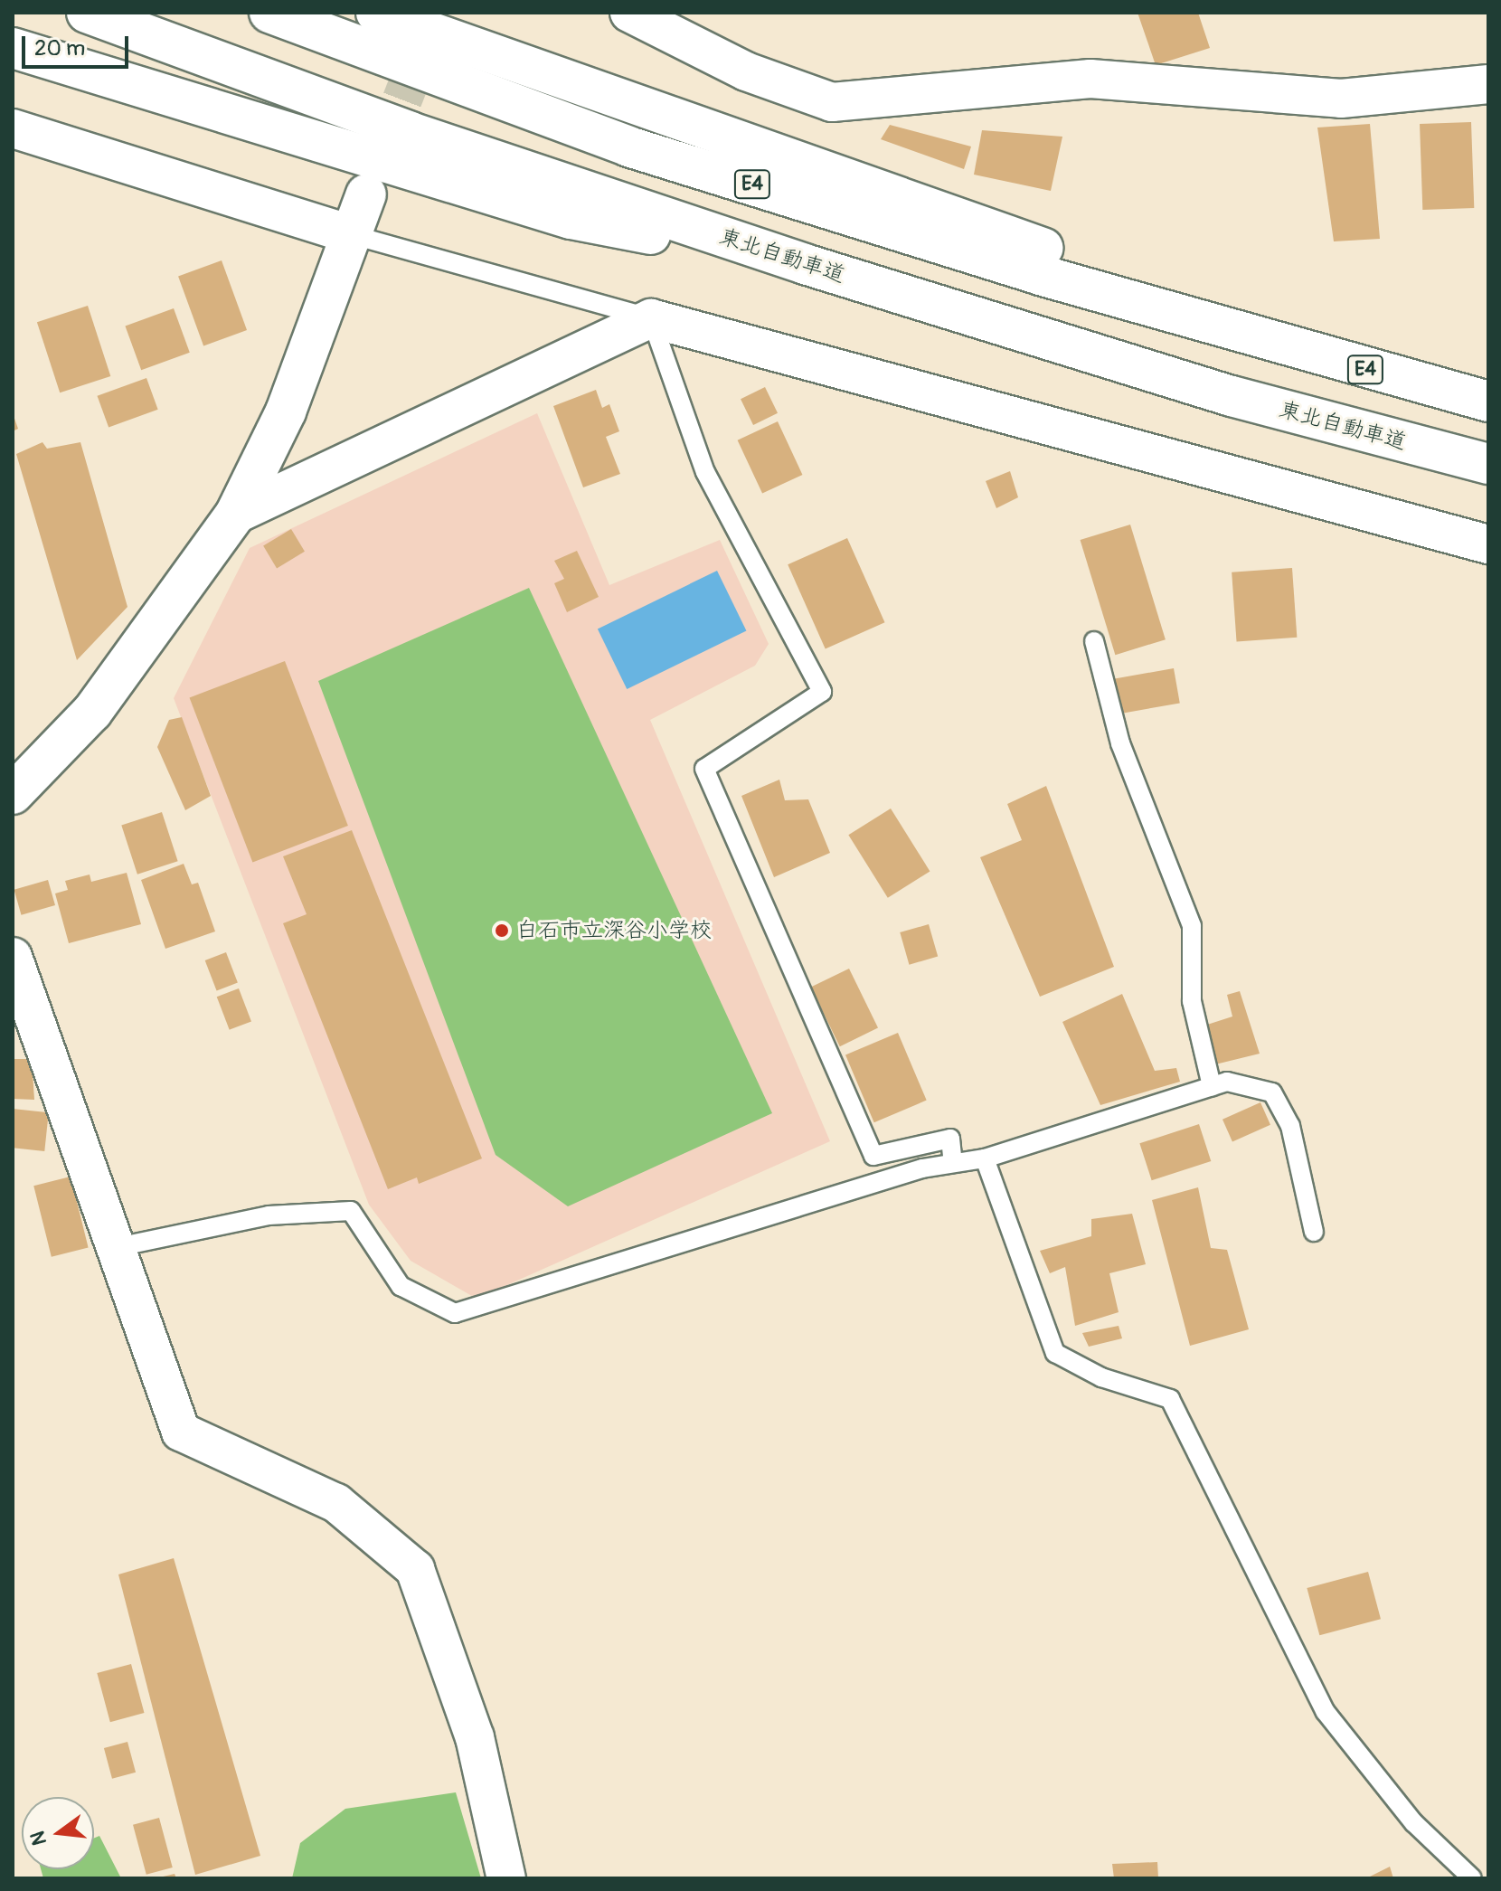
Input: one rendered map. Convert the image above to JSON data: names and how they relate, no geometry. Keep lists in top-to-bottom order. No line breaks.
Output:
{"streets":{"main road":["E4","東北自動車道"]},"places":["白石市立深谷小学校"],"scale_bar":"20 m","north":"left"}
